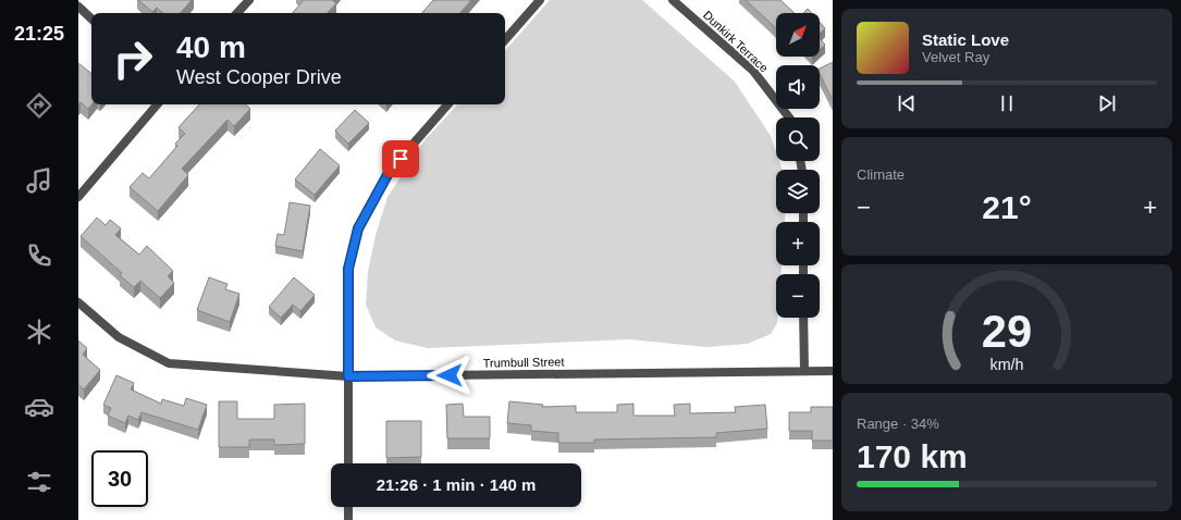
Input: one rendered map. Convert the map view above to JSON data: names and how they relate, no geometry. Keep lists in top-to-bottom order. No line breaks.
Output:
{"streets":{"street":["Dunkirk Terrace","Trumbull Street"]},"north":"top right","page":{"tabs":"21:25","map_buttons":["+","−"],"turn":["40 m","West Cooper Drive"],"song":["Static Love","Velvet Ray"],"tile":["Climate",["Range · 34%","170 km"]],"heat":["−","21°","+"],"limit":"30","trip":"21:26 · 1 min · 140 m","gauge":["29","km/h"]}}
